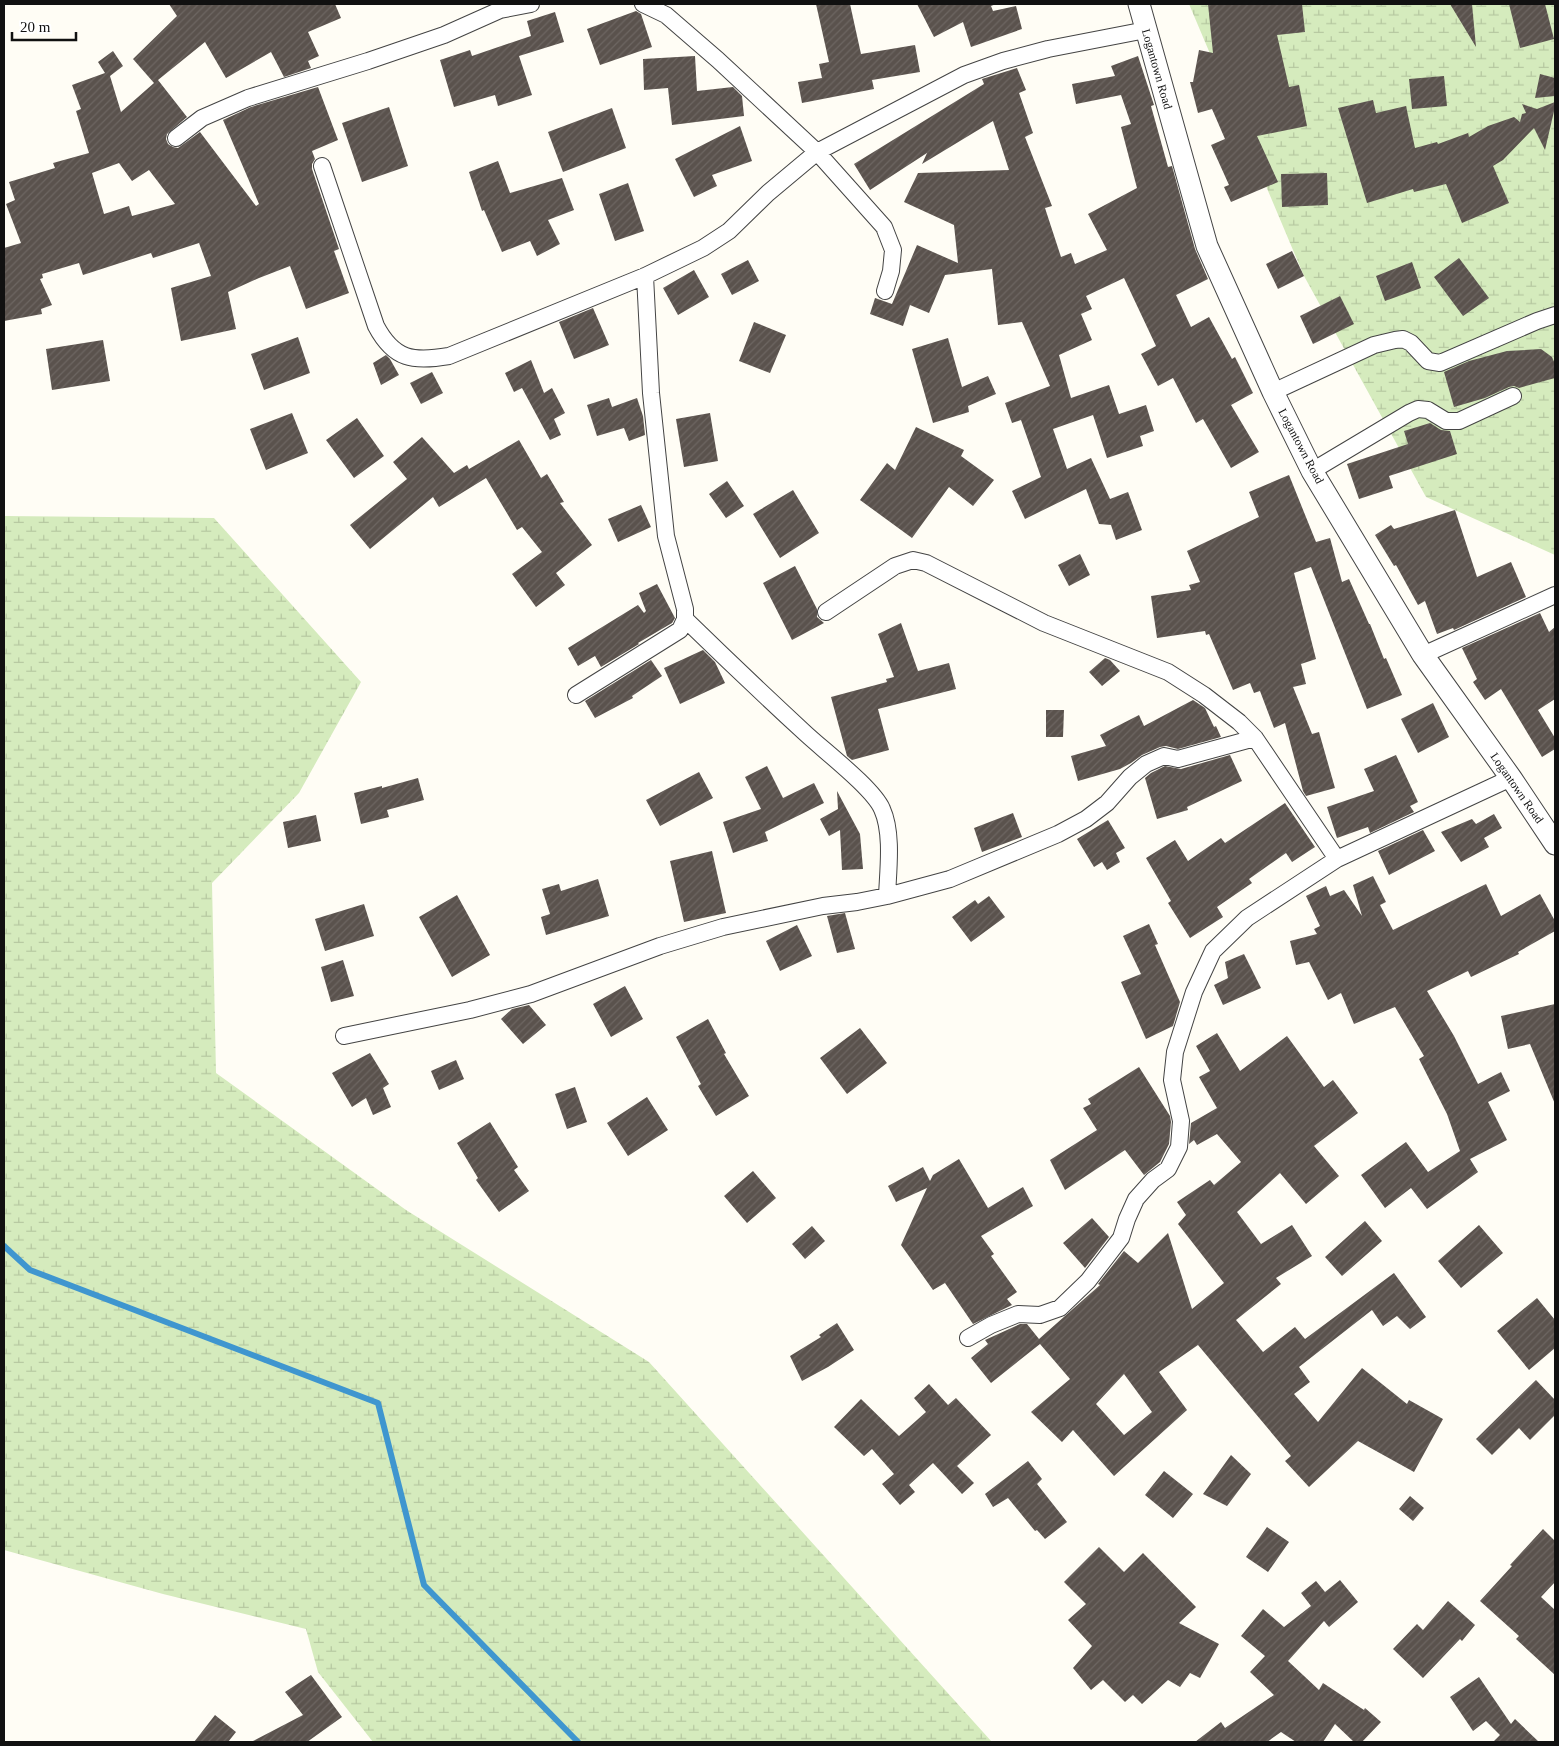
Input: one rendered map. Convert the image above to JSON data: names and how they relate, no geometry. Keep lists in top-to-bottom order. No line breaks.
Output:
{"streets":{"street":["Logantown Road"]},"scale_bar":"20 m"}
